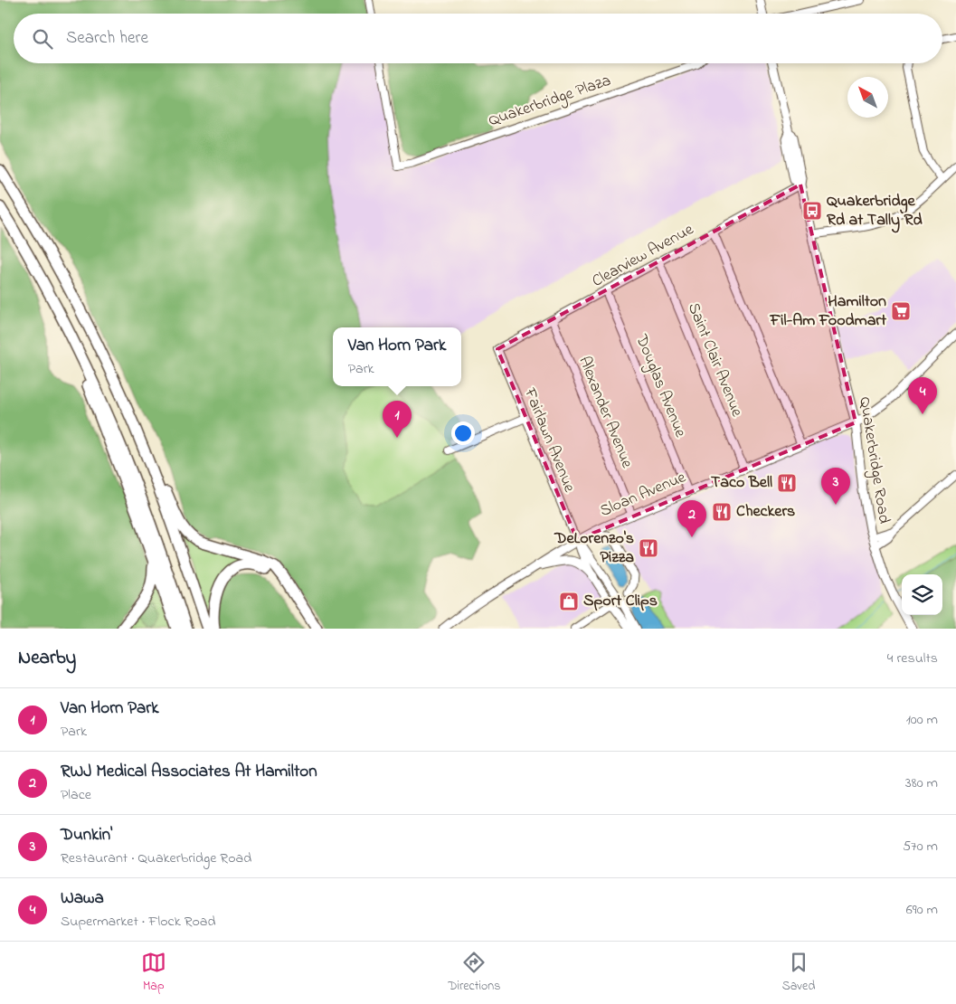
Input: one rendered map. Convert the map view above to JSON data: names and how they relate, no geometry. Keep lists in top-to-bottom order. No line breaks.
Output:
{"streets":{"main road":["Quakerbridge Road","Sloan Avenue"],"street":["Quakerbridge Plaza","Clearview Avenue","Saint Clair Avenue","Douglas Avenue","Alexander Avenue","Fairlawn Avenue"]},"crossings":[["Clearview Avenue","Saint Clair Avenue"],["Clearview Avenue","Douglas Avenue"],["Clearview Avenue","Alexander Avenue"],["Clearview Avenue","Fairlawn Avenue"],["Clearview Avenue","Quakerbridge Road"],["Saint Clair Avenue","Sloan Avenue"],["Douglas Avenue","Sloan Avenue"],["Alexander Avenue","Sloan Avenue"],["Fairlawn Avenue","Sloan Avenue"],["Quakerbridge Road","Sloan Avenue"]],"places":{"bus stop":["Quakerbridge Rd at Tally Rd"],"supermarket":["Hamilton Fil-Am Foodmart"],"restaurant":["Taco Bell","Checkers","DeLorenzo's Pizza"],"shop":["Sport Clips"]},"north":"top left","page":{"search":"Search here","popup":["Van Horn Park","Park"],"pins":["4","1","3","2"],"heading":["Nearby","4 results"],"list":[{"mark":"1","name":"Van Horn Park","note":"Park","value":"100 m"},{"mark":"2","name":"RWJ Medical Associates At Hamilton","note":"Place","value":"380 m"},{"mark":"3","name":"Dunkin'","note":"Restaurant · Quakerbridge Road","value":"570 m"},{"mark":"4","name":"Wawa","note":"Supermarket · Flock Road","value":"690 m"}],"nav":["Map","Directions","Saved"]}}
